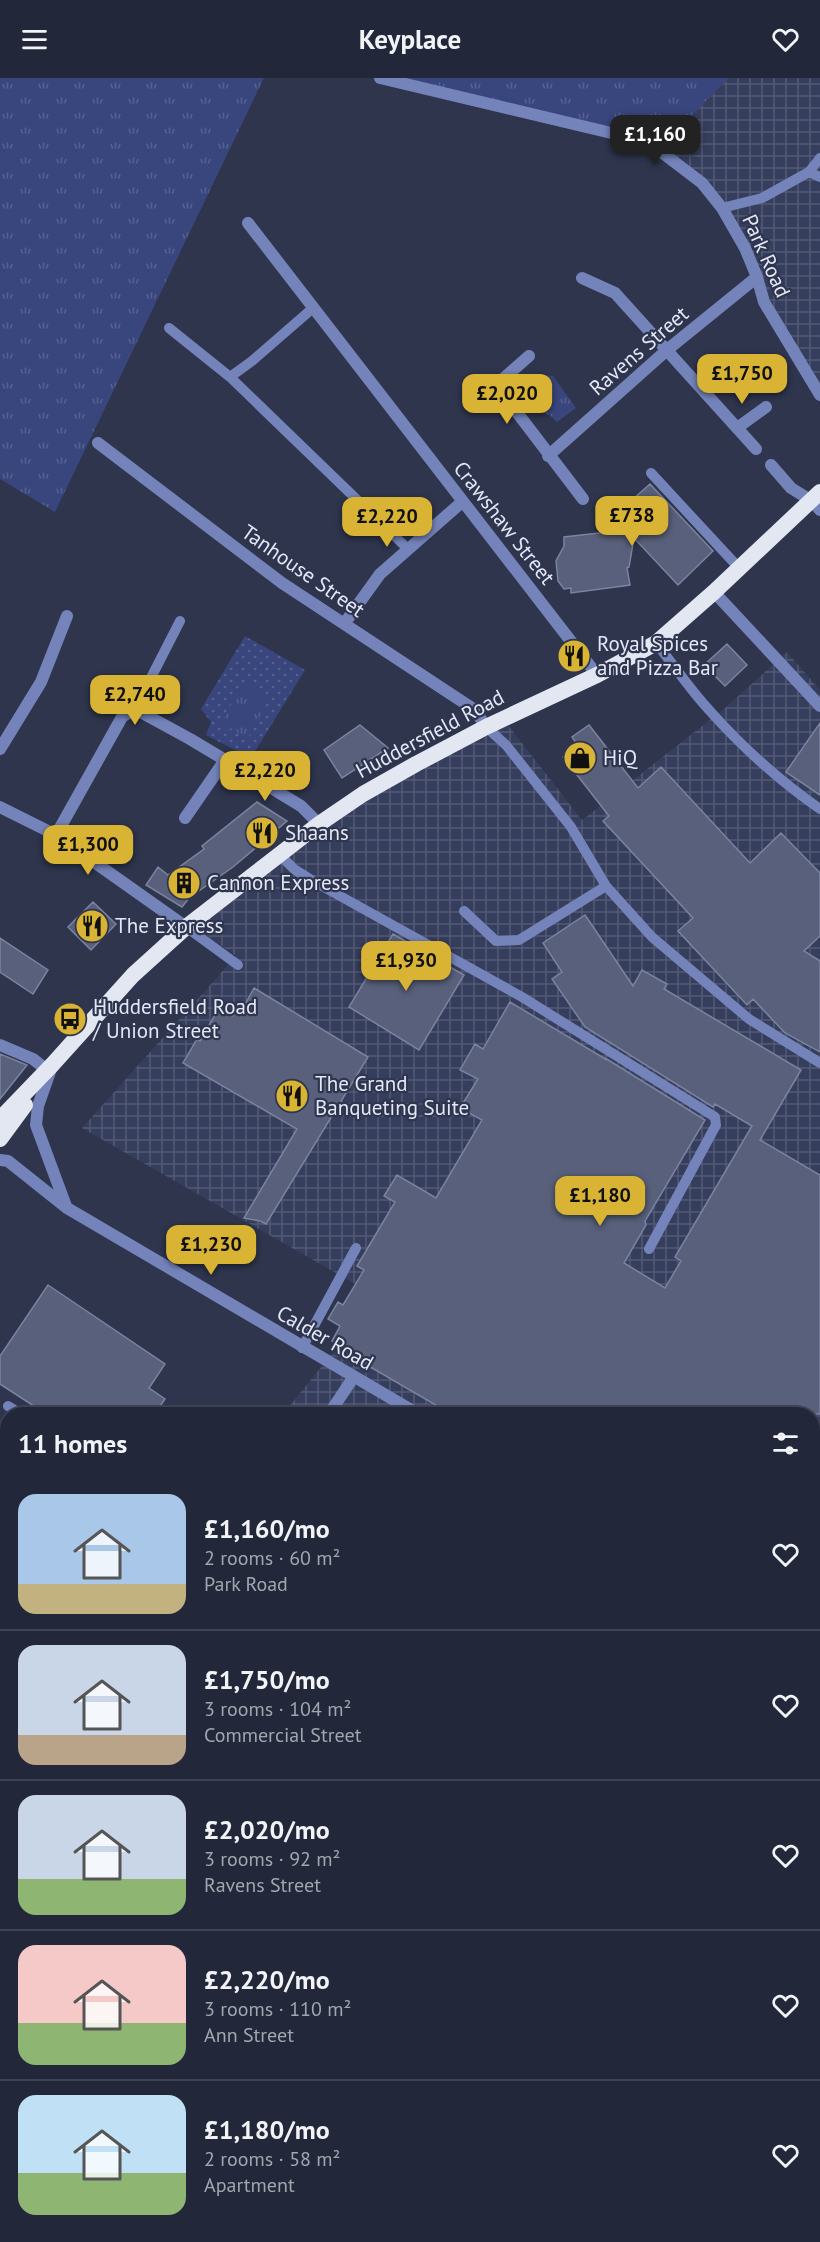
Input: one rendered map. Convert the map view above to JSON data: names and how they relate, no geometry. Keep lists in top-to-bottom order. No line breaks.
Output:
{"streets":{"highway":["Huddersfield Road"],"street":["Park Road","Ravens Street","Crawshaw Street","Tanhouse Street","Calder Road"]},"crossings":[["Park Road","Ravens Street"],["Crawshaw Street","Huddersfield Road"],["Tanhouse Street","Huddersfield Road"]],"places":{"restaurant":["Royal Spices and Pizza Bar","Shaans","The Express","The Grand Banqueting Suite"],"shop":["HiQ"],"building":["Cannon Express"],"bus stop":["Huddersfield Road / Union Street"]},"page":{"header":"Keyplace","price":["£1,160","£1,750","£2,020","£738","£2,220","£2,740","£2,220","£1,300","£1,930","£1,180","£1,230"],"heading":"11 homes","list":[{"name":"£1,160/mo","note":"2 rooms · 60 m² · Park Road"},{"name":"£1,750/mo","note":"3 rooms · 104 m² · Commercial Street"},{"name":"£2,020/mo","note":"3 rooms · 92 m² · Ravens Street"},{"name":"£2,220/mo","note":"3 rooms · 110 m² · Ann Street"},{"name":"£1,180/mo","note":"2 rooms · 58 m² · Apartment"}]}}
